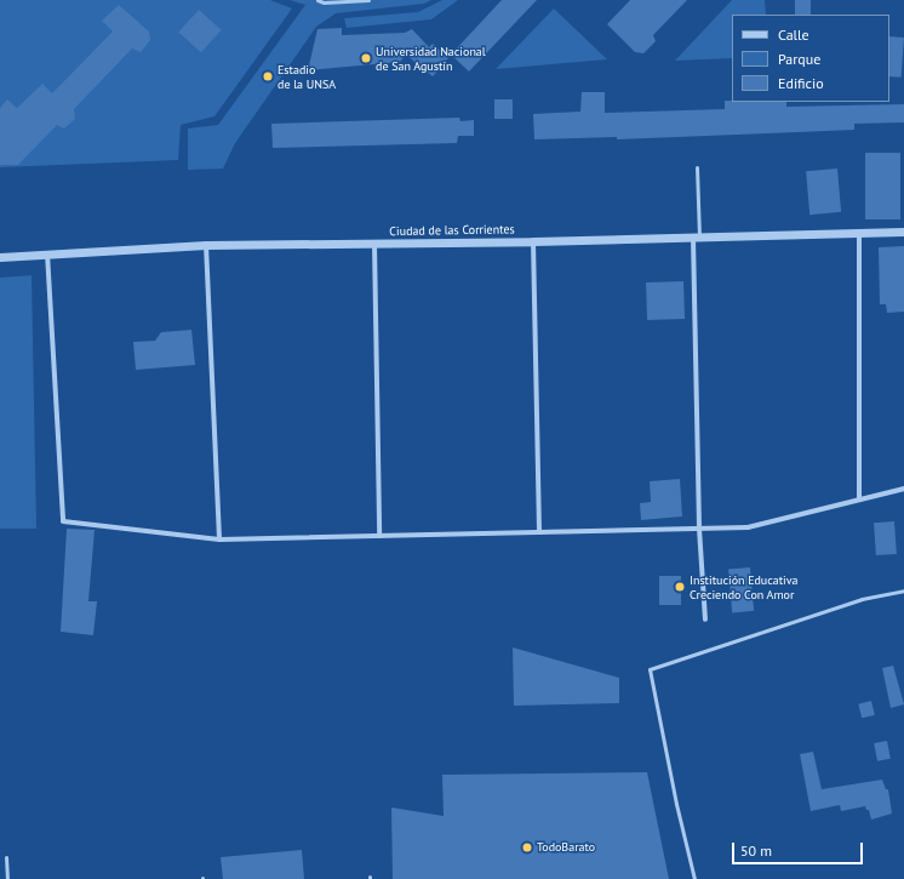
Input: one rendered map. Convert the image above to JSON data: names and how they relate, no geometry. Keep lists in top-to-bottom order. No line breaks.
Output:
{"streets":{"street":["Ciudad de las Corrientes"]},"places":["Universidad Nacional de San Agustín","Estadio de la UNSA","Institución Educativa Creciendo Con Amor","TodoBarato"],"legend":["Calle","Parque","Edificio"],"scale_bar":"50 m"}
